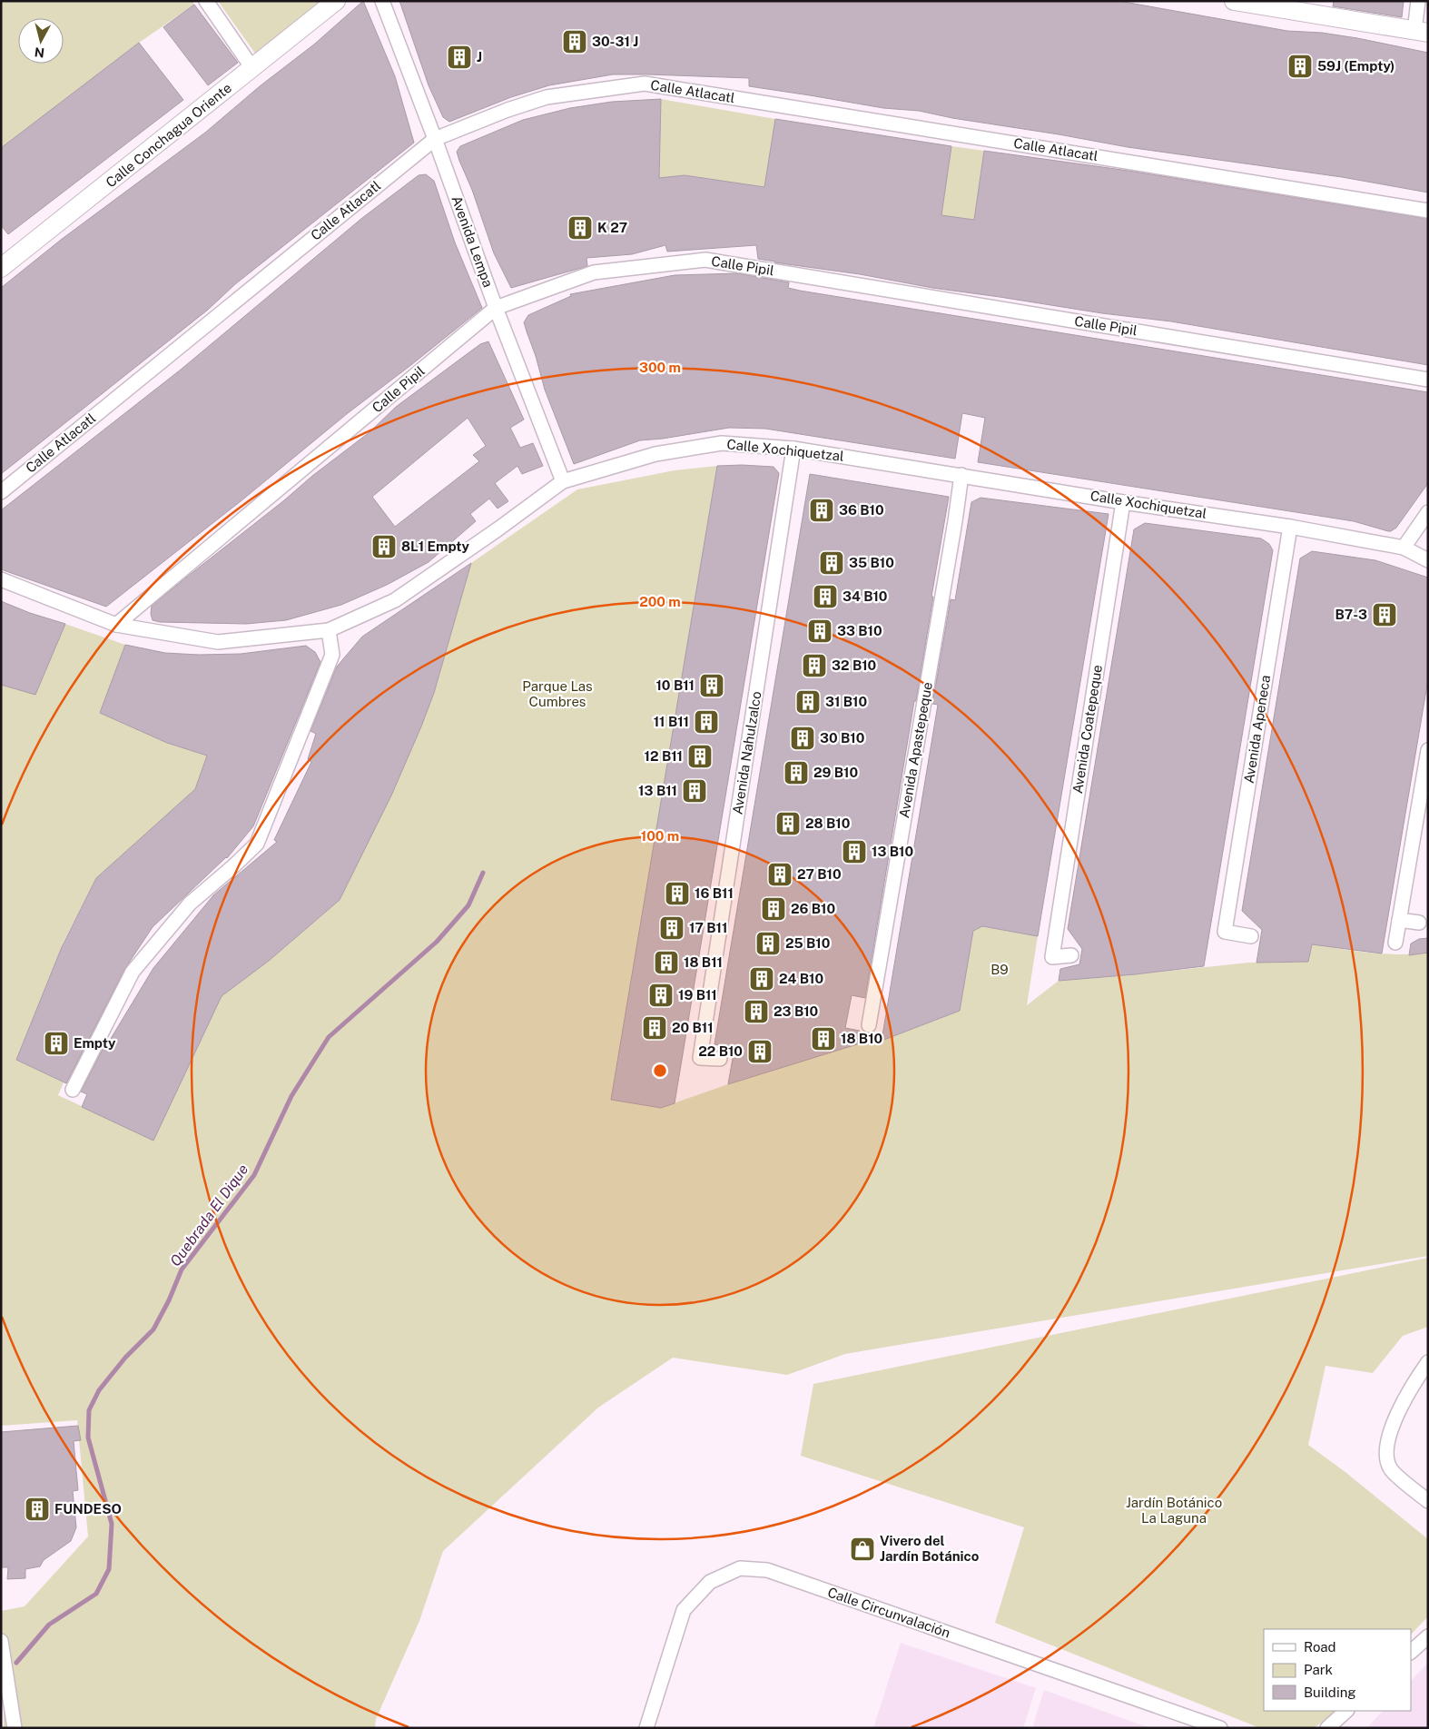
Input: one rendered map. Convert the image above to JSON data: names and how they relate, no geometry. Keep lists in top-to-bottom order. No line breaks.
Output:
{"streets":{"main road":["Calle Conchagua Oriente"],"street":["Calle Atlacatl","Avenida Lempa","Calle Pipil","Calle Xochiquetzal","Avenida Coatepeque","Avenida Apeneca","Avenida Apastepeque","Avenida Nahulzalco","Calle Circunvalación"]},"crossings":[["Calle Atlacatl","Avenida Lempa"],["Avenida Lempa","Calle Pipil"],["Avenida Lempa","Calle Xochiquetzal"],["Calle Pipil","Calle Xochiquetzal"],["Calle Xochiquetzal","Avenida Coatepeque"],["Calle Xochiquetzal","Avenida Apeneca"],["Calle Xochiquetzal","Avenida Apastepeque"],["Calle Xochiquetzal","Avenida Nahulzalco"]],"water":["Quebrada El Dique"],"parks":["Parque Las Cumbres","B9","Jardín Botánico La Laguna"],"places":{"building":["30-31 J","J","59J (Empty)","K 27","36 B10","8L1 Empty","35 B10","34 B10","B7-3","33 B10","32 B10","10 B11","31 B10","11 B11","30 B10","12 B11","29 B10","13 B11","28 B10","13 B10","27 B10","16 B11","26 B10","17 B11","25 B10","18 B11","24 B10","19 B11","23 B10","20 B11","18 B10","Empty","22 B10","FUNDESO"],"shop":["Vivero del Jardín Botánico"]},"legend":["Road","Park","Building"],"north":"bottom","rings":["300 m","200 m","100 m"]}
